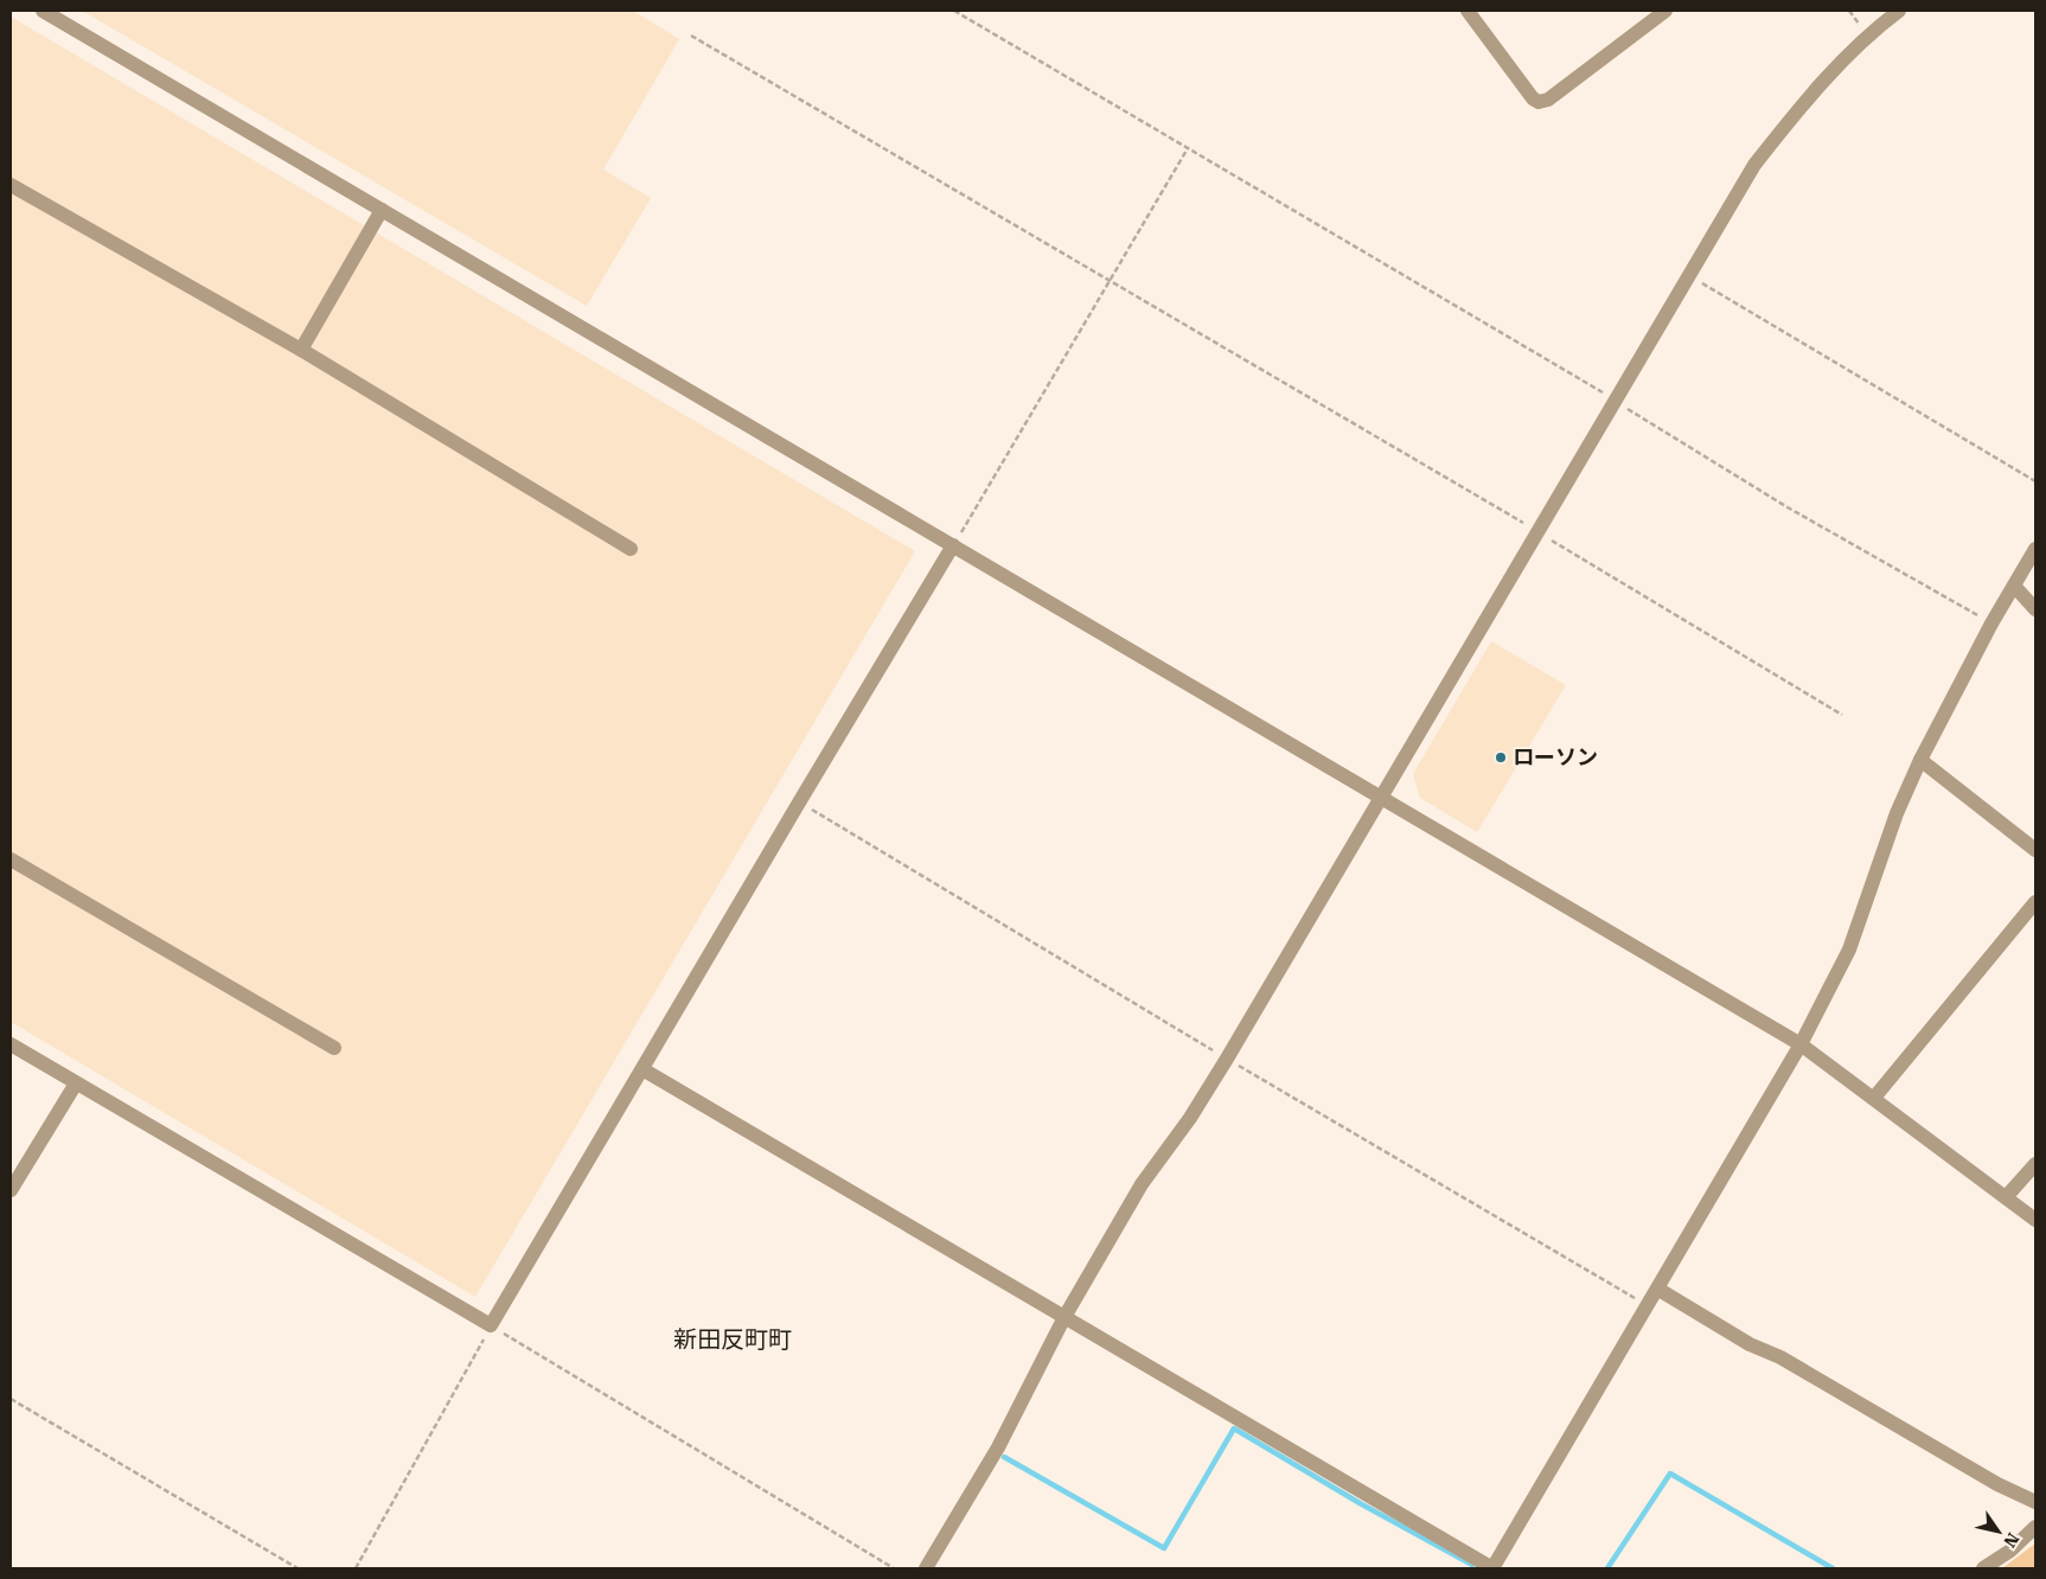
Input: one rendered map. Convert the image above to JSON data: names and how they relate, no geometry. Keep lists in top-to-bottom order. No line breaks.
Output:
{"districts":["新田反町町"],"places":["ローソン"],"north":"bottom right"}
